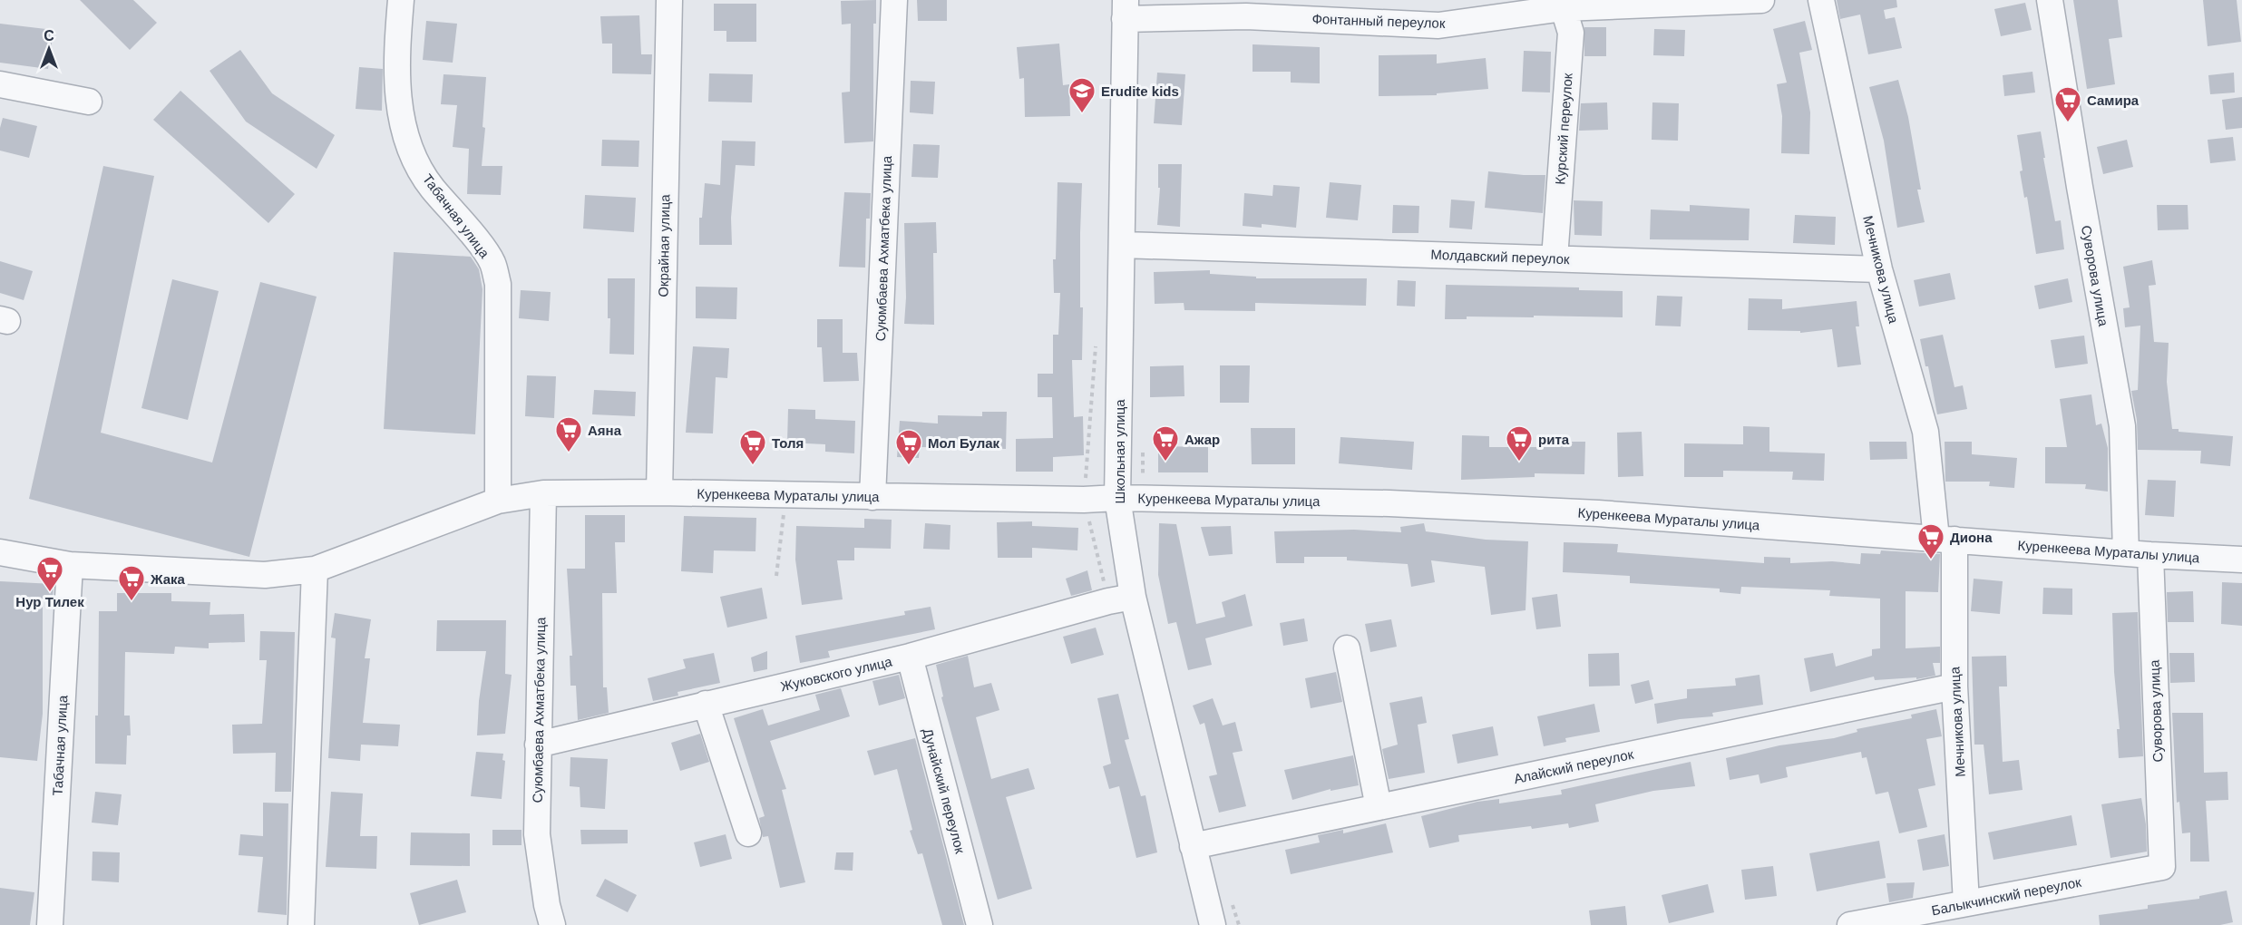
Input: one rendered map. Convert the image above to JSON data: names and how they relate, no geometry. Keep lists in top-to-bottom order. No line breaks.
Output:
{"streets":{"street":["Фонтанный переулок","Курский переулок","Табачная улица","Окрайная улица","Суюмбаева Ахматбека улица","Молдавский переулок","Мечникова улица","Суворова улица","Школьная улица","Куренкеева Мураталы улица","Жуковского улица","Алайский переулок","Дунайский переулок","Балыкчинский переулок"]},"crossings":[["Фонтанный переулок","Курский переулок"],["Фонтанный переулок","Школьная улица"],["Курский переулок","Молдавский переулок"],["Табачная улица","Куренкеева Мураталы улица"],["Окрайная улица","Куренкеева Мураталы улица"],["Суюмбаева Ахматбека улица","Куренкеева Мураталы улица"],["Суюмбаева Ахматбека улица","Жуковского улица"],["Молдавский переулок","Мечникова улица"],["Молдавский переулок","Школьная улица"],["Мечникова улица","Куренкеева Мураталы улица"],["Мечникова улица","Алайский переулок"],["Мечникова улица","Балыкчинский переулок"],["Суворова улица","Куренкеева Мураталы улица"],["Суворова улица","Балыкчинский переулок"],["Школьная улица","Куренкеева Мураталы улица"],["Школьная улица","Жуковского улица"],["Школьная улица","Алайский переулок"],["Жуковского улица","Дунайский переулок"]],"places":{"school or university":["Erudite kids"],"supermarket":["Самира","Аяна","Ажар","рита","Толя","Мол Булак","Диона","Нур Тилек","Жака"]},"north":"top"}
